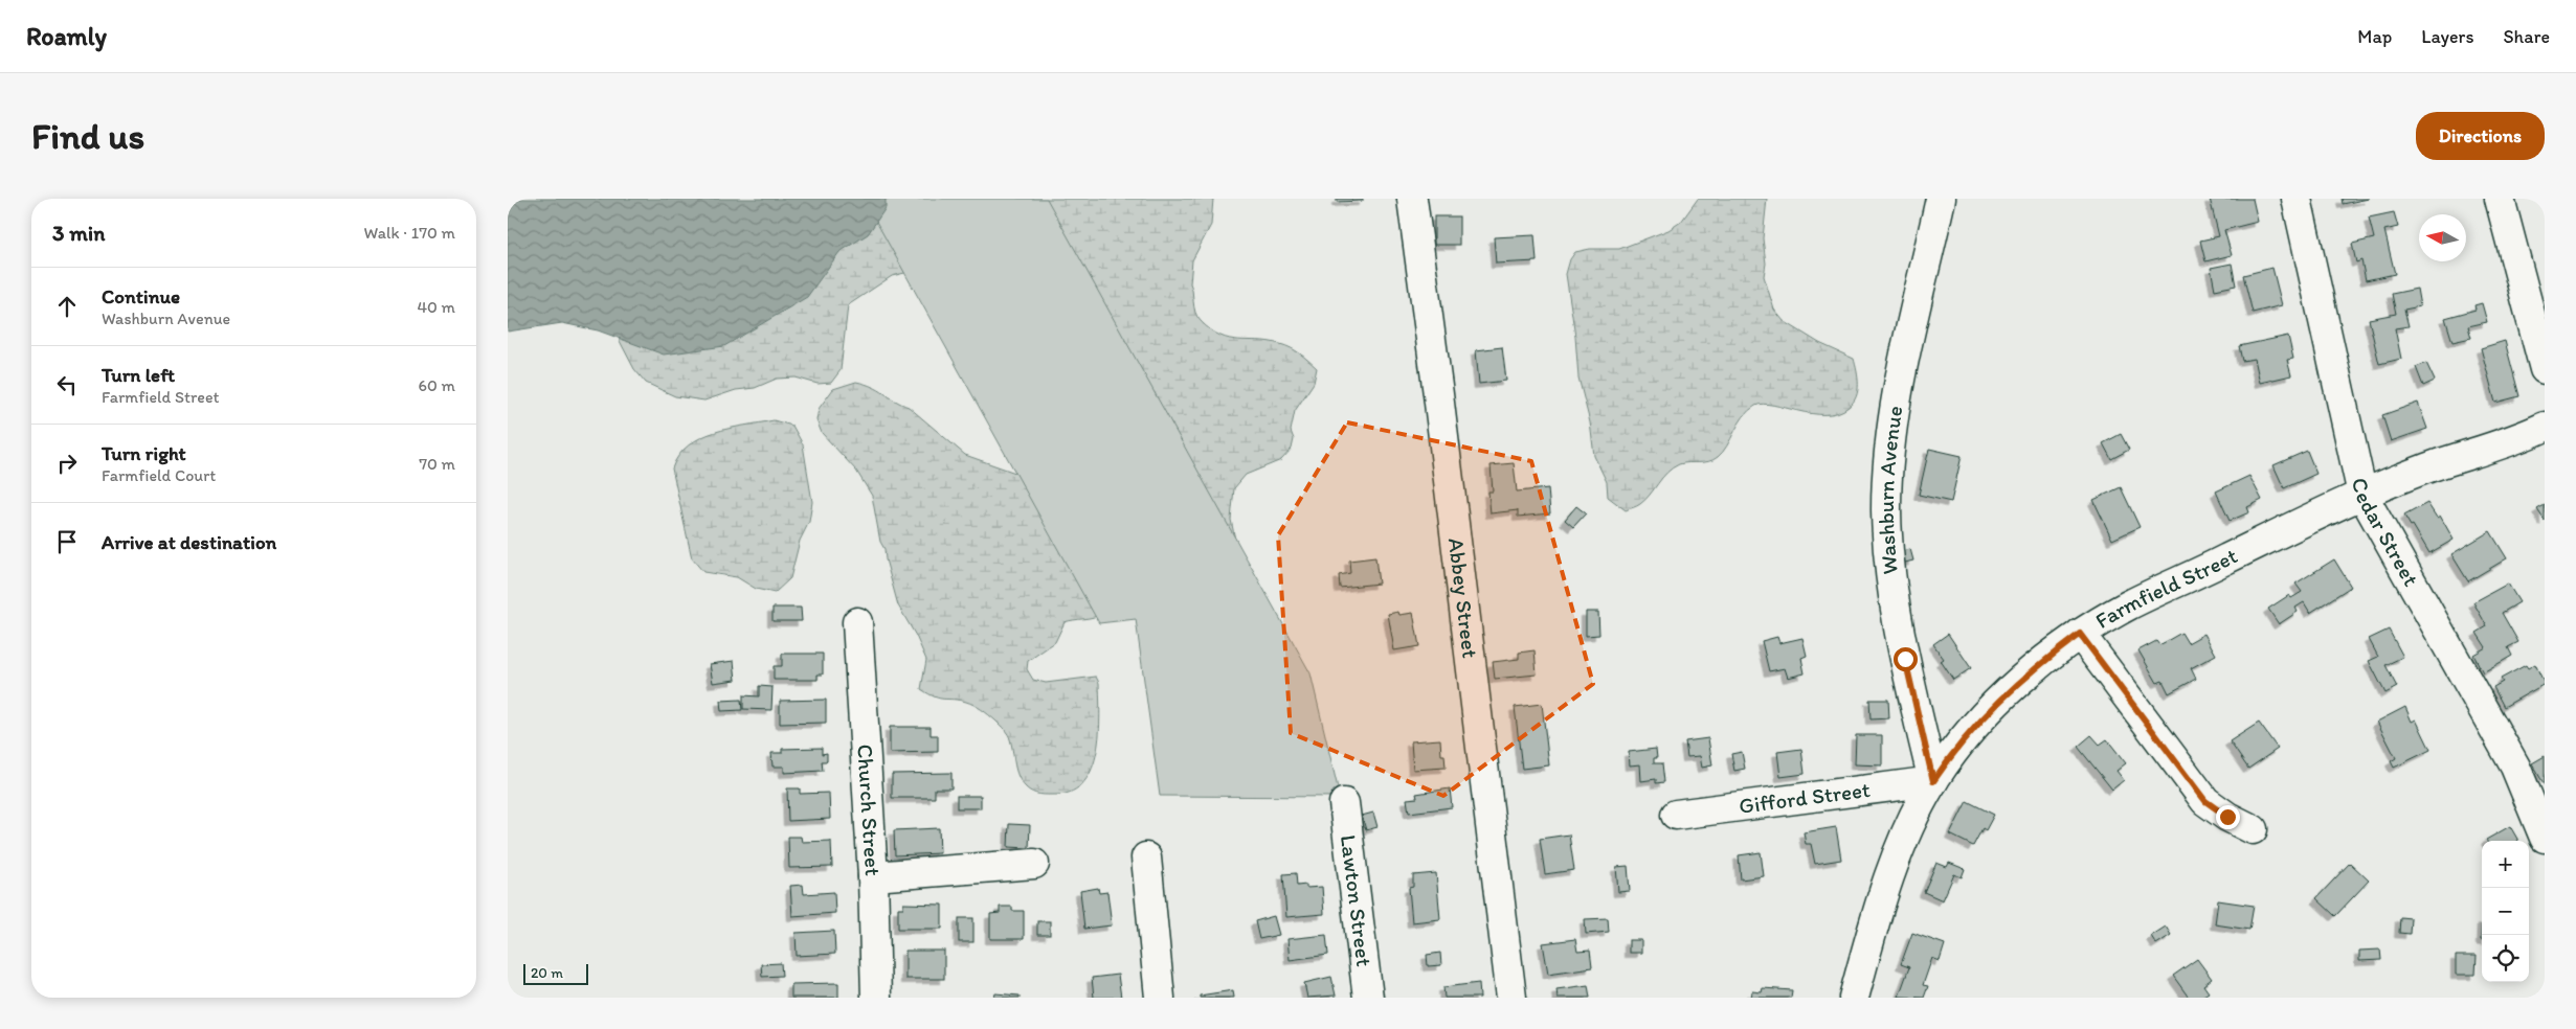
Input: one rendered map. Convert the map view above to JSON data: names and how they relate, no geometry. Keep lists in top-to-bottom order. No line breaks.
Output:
{"streets":{"street":["Washburn Avenue","Cedar Street","Farmfield Street","Abbey Street","Gifford Street","Church Street","Lawton Street"]},"crossings":[["Washburn Avenue","Farmfield Street"],["Washburn Avenue","Gifford Street"],["Cedar Street","Farmfield Street"],["Farmfield Street","Gifford Street"]],"scale_bar":"20 m","north":"left","page":{"header":"Roamly","nav":["Map","Layers","Share"],"buttons":"Directions","title":"Find us","heading":["3 min","Walk · 170 m"],"list":[["Continue","Washburn Avenue","40 m"],["Turn left","Farmfield Street","60 m"],["Turn right","Farmfield Court","70 m"],"Arrive at destination"],"map_buttons":["+","−"],"scale":"20 m"}}
